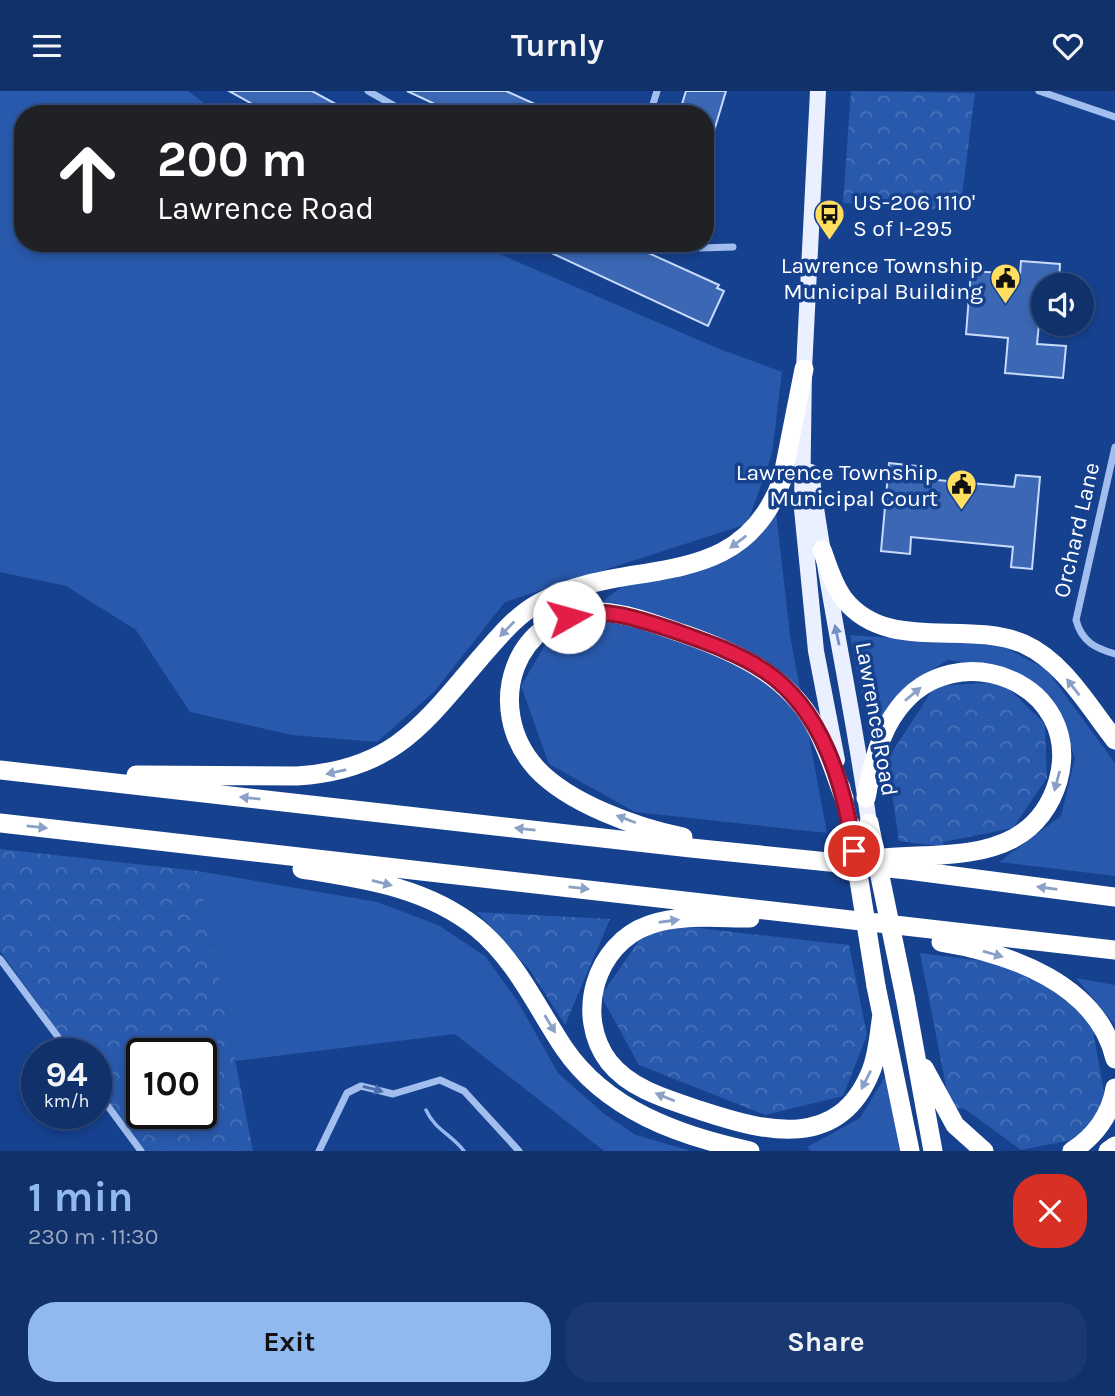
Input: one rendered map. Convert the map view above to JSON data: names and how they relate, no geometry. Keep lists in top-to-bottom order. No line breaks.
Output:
{"streets":{"highway":["Lawrence Road"],"street":["Orchard Lane"]},"places":{"bus stop":["US-206 1110' S of I-295"],"public building":["Lawrence Township Municipal Building","Lawrence Township Municipal Court"]},"page":{"header":"Turnly","turn":["200 m","Lawrence Road"],"speed":"94 km/h","limit":"100","heading":["1 min","230 m · 11:30"],"buttons":["Exit","Share"]}}
